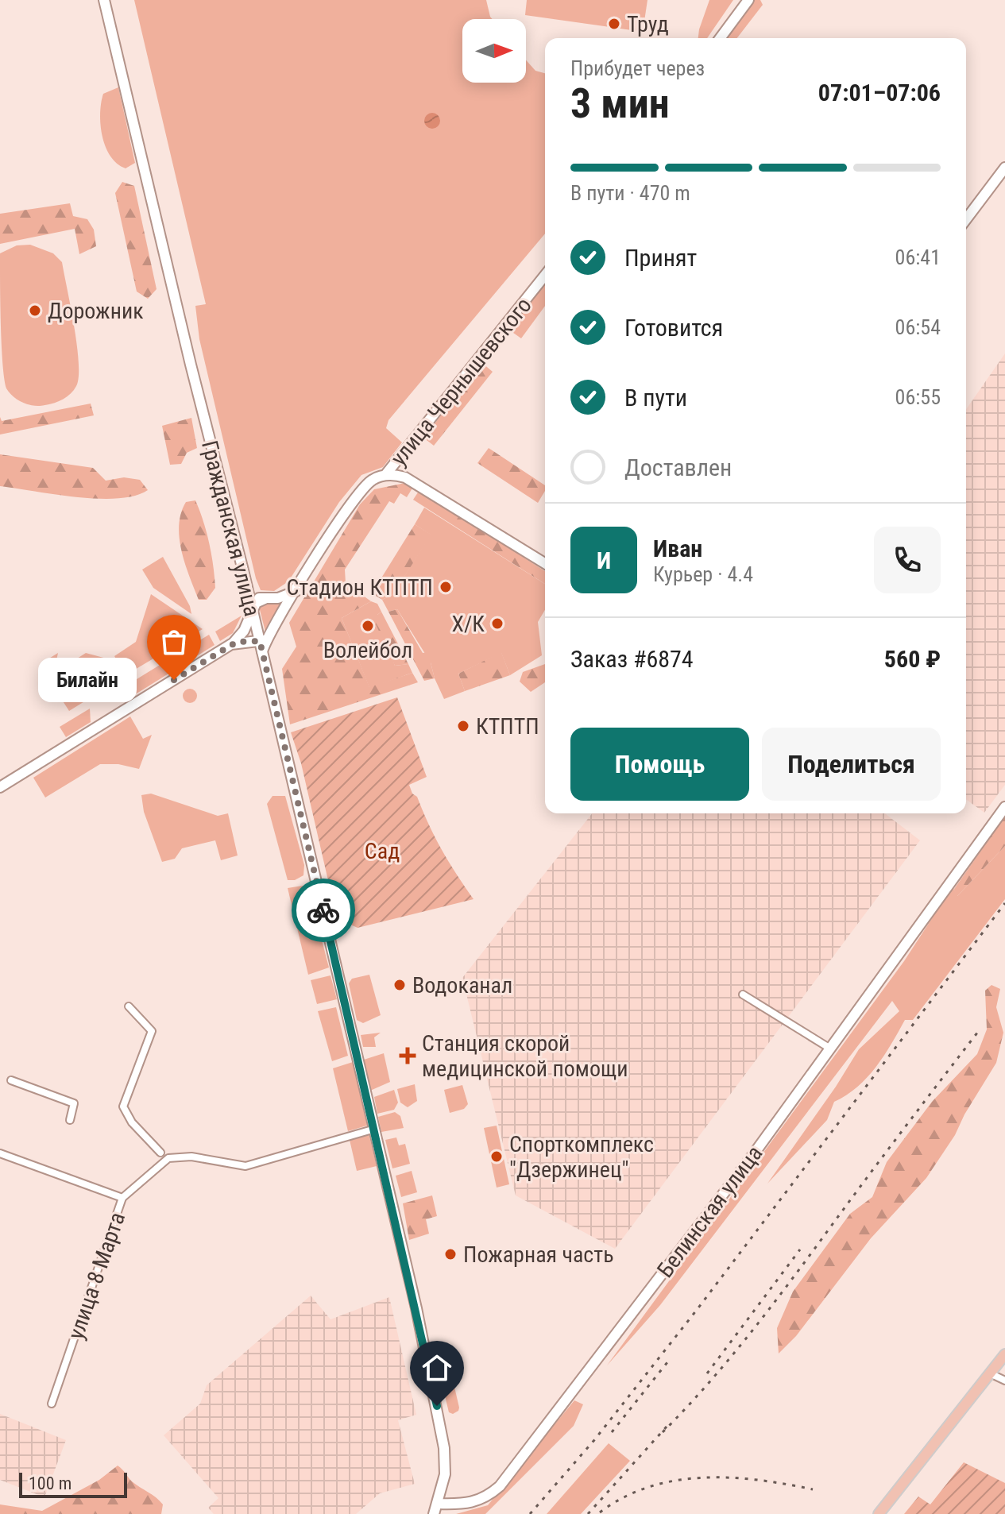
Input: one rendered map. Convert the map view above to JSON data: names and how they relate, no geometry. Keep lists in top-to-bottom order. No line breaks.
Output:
{"streets":{"street":["улица Чернышевского","Гражданская улица","Белинская улица","улица 8 Марта"]},"crossings":[["улица Чернышевского","Гражданская улица"],["Гражданская улица","Белинская улица"]],"parks":["Сад"],"places":{"other":["Труд","Дорожник","Стадион КТПТП","Х/К","Волейбол","Билайн","КТПТП","Водоканал","Спорткомплекс \"Дзержинец\"","Пожарная часть"],"health":["Станция скорой медицинской помощи"]},"scale_bar":"100 m","north":"right","page":{"heading":["3 мин","Прибудет через","07:01–07:06"],"panel":["Иван","Курьер · 4.4","Заказ #6874","560 ₽"],"bar":"В пути · 470 m","list":[["Принят","06:41"],["Готовится","06:54"],["В пути","06:55"],"Доставлен"],"round":"И","bubble":"Билайн","buttons":["Помощь","Поделиться"],"scale":"100 m"}}
